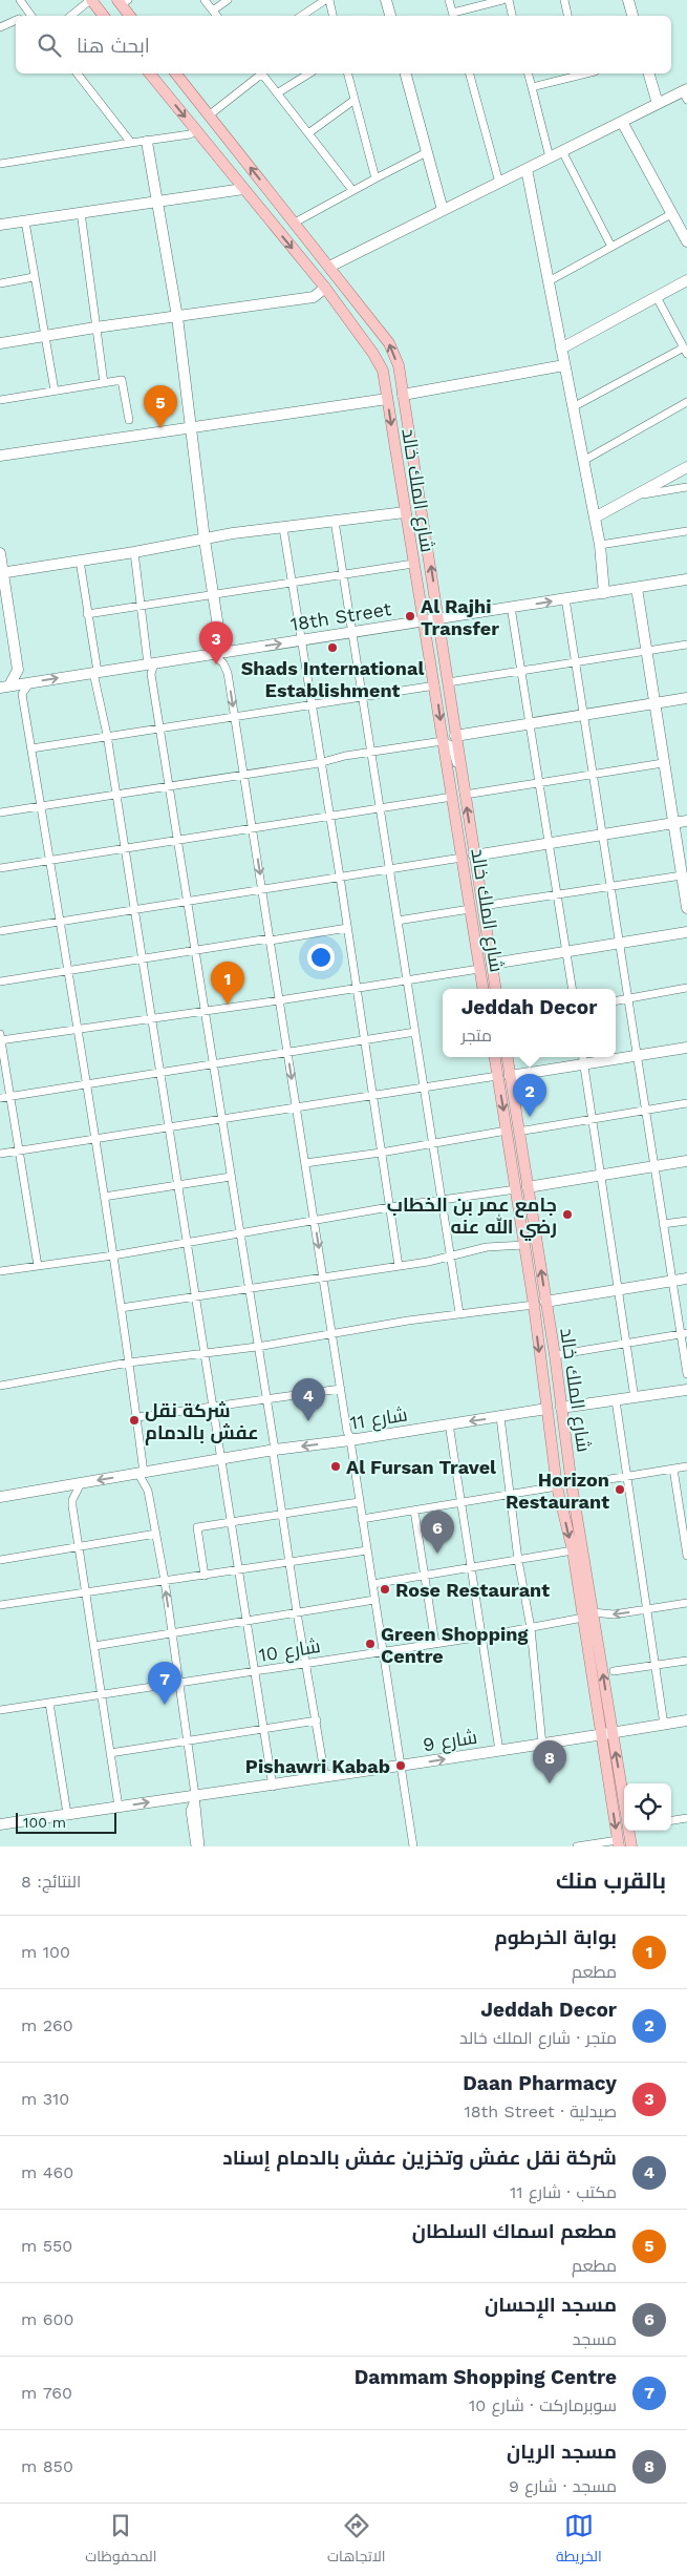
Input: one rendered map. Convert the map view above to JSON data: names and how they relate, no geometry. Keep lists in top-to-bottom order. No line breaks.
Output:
{"streets":{"main road":["شارع الملك خالد"],"street":["18th Street","شارع 11","شارع 10","شارع 9"]},"crossings":[["شارع الملك خالد","18th Street"],["شارع الملك خالد","شارع 11"],["شارع الملك خالد","شارع 10"],["شارع الملك خالد","شارع 9"]],"places":["Al Rajhi Transfer","Shads International Establishment","جامع عمر بن الخطاب رضي الله عنه","شركة نقل عفش بالدمام","Al Fursan Travel","Horizon Restaurant","Rose Restaurant","Green Shopping Centre","Pishawri Kabab"],"scale_bar":"100 m","page":{"search":"ابحث هنا","pins":["5","3","1","2","4","6","7","8"],"popup":["Jeddah Decor","متجر"],"scale":"100 m","heading":["بالقرب منك","النتائج: 8"],"list":[{"mark":"1","name":"بوابة الخرطوم","note":"مطعم","value":"100 m"},{"mark":"2","name":"Jeddah Decor","note":"متجر · شارع الملك خالد","value":"260 m"},{"mark":"3","name":"Daan Pharmacy","note":"صيدلية · 18th Street","value":"310 m"},{"mark":"4","name":"شركة نقل عفش وتخزين عفش بالدمام إسناد","note":"مكتب · شارع 11","value":"460 m"},{"mark":"5","name":"مطعم اسماك السلطان","note":"مطعم","value":"550 m"},{"mark":"6","name":"مسجد الإحسان","note":"مسجد","value":"600 m"},{"mark":"7","name":"Dammam Shopping Centre","note":"سوبرماركت · شارع 10","value":"760 m"},{"mark":"8","name":"مسجد الريان","note":"مسجد · شارع 9","value":"850 m"}],"nav":["الخريطة","الاتجاهات","المحفوظات"]}}
